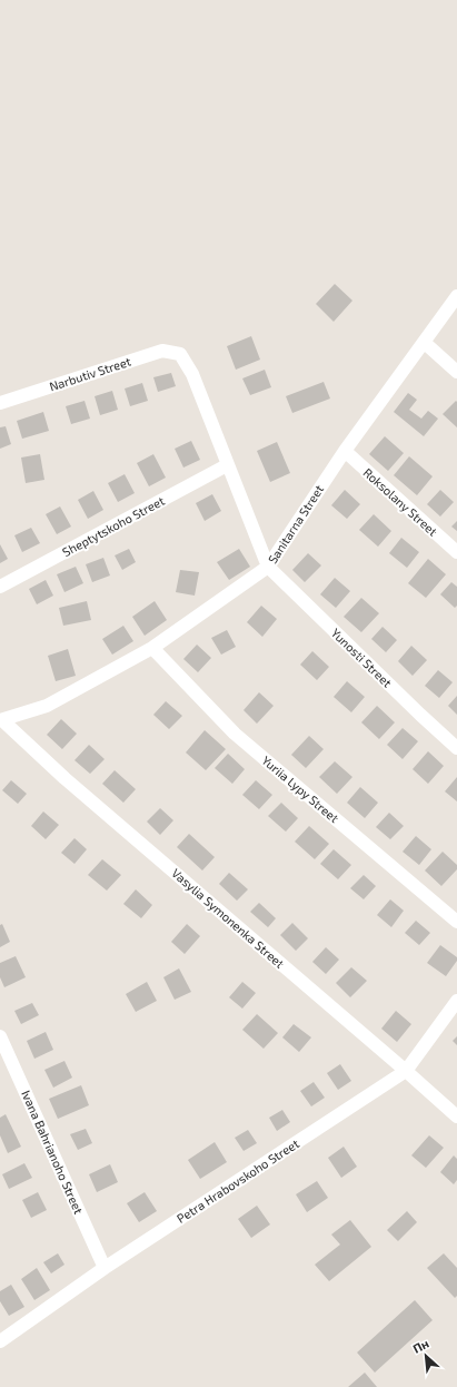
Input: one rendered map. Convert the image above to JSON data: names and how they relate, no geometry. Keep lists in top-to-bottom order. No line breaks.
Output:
{"streets":{"street":["Narbutiv Street","Roksolany Street","Sanitarna Street","Sheptytskoho Street","Yunosti Street","Yuriia Lypy Street","Vasylia Symonenka Street","Ivana Bahrianoho Street","Petra Hrabovskoho Street"]},"crossings":[["Narbutiv Street","Sheptytskoho Street"],["Roksolany Street","Sanitarna Street"],["Sanitarna Street","Yunosti Street"],["Sanitarna Street","Yuriia Lypy Street"],["Sanitarna Street","Vasylia Symonenka Street"],["Vasylia Symonenka Street","Petra Hrabovskoho Street"],["Ivana Bahrianoho Street","Petra Hrabovskoho Street"]],"north":"top left"}
